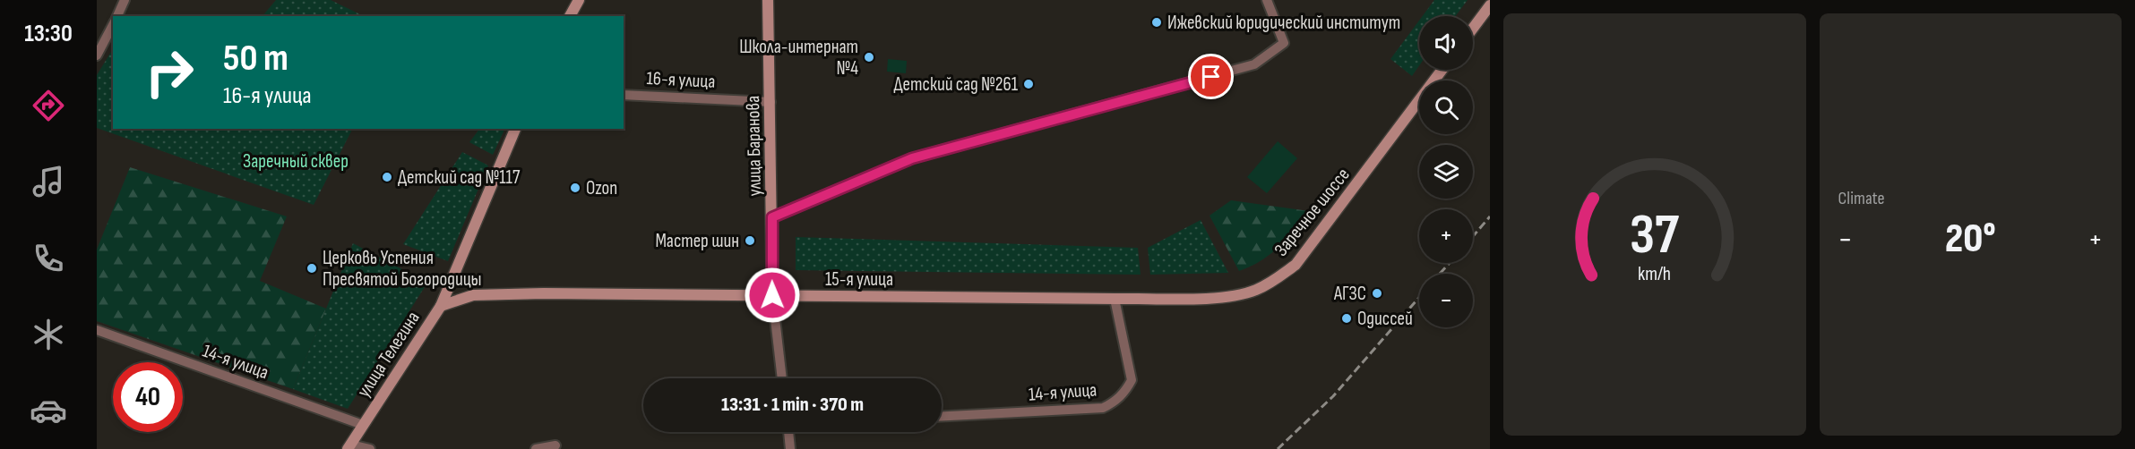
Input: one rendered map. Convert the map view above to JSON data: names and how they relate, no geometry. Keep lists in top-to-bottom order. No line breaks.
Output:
{"streets":{"main road":["улица Баранова","Заречное шоссе","15-я улица","улица Телегина"],"street":["16-я улица","14-я улица"]},"crossings":[["16-я улица","улица Баранова"],["улица Баранова","15-я улица"],["Заречное шоссе","15-я улица"],["15-я улица","улица Телегина"],["15-я улица","14-я улица"],["улица Телегина","14-я улица"]],"parks":["Заречный сквер"],"places":["Ижевский юридический институт","Школа-интернат №4","Детский сад №261","Детский сад №117","Ozon","Мастер шин","Церковь Успения Пресвятой Богородицы","АГЗС","Одиссей"],"page":{"tabs":"13:30","tile":"Climate","map_buttons":["+","−"],"turn":["50 m","16-я улица"],"heat":["−","20°","+"],"limit":"40","trip":"13:31 · 1 min · 370 m","gauge":["37","km/h"]}}
